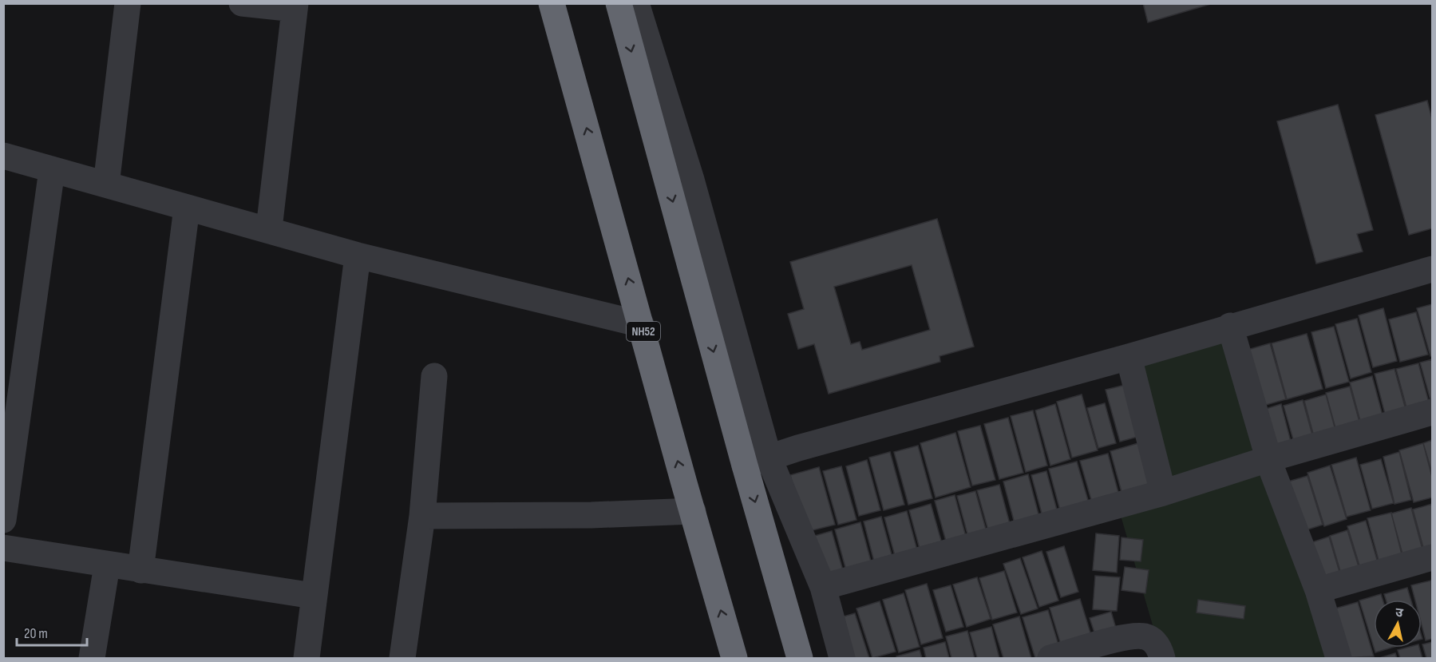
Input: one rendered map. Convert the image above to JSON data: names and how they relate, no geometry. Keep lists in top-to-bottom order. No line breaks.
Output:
{"streets":{"highway":["NH52"]},"scale_bar":"20 m","north":"top"}
